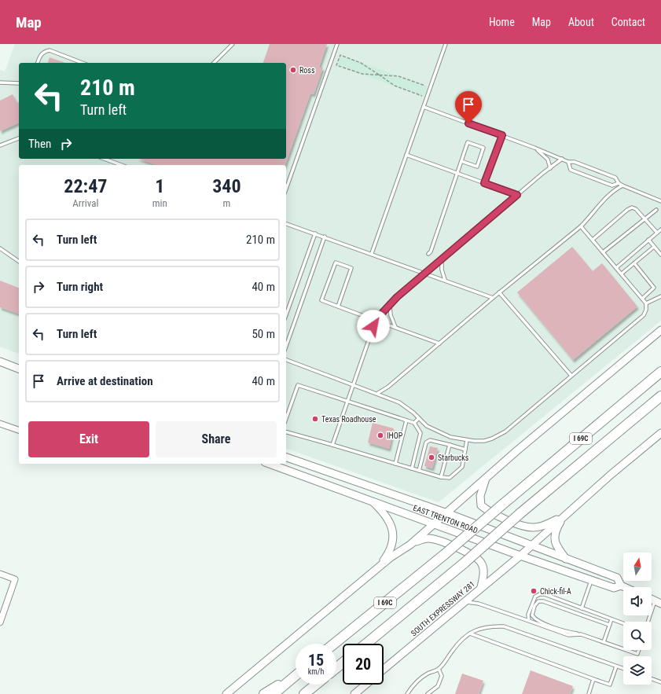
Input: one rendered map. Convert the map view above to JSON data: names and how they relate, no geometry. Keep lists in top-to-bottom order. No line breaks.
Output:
{"streets":{"highway":["I 69C"],"main road":["EAST TRENTON ROAD","SOUTH EXPRESSWAY 281"]},"crossings":[["EAST TRENTON ROAD","SOUTH EXPRESSWAY 281"]],"places":["Ross","Texas Roadhouse","IHOP","Starbucks","Chick-fil-A"],"north":"top","page":{"header":"Map","nav":["Home","Map","About","Contact"],"turn":["210 m","Turn left"],"then":"Then","eta":["22:47","Arrival","1","min","340","m"],"list":[{"name":"Turn left","value":"210 m"},{"name":"Turn right","value":"40 m"},{"name":"Turn left","value":"50 m"},{"name":"Arrive at destination","value":"40 m"}],"buttons":["Exit","Share"],"speed":"15 km/h","limit":"20"}}
